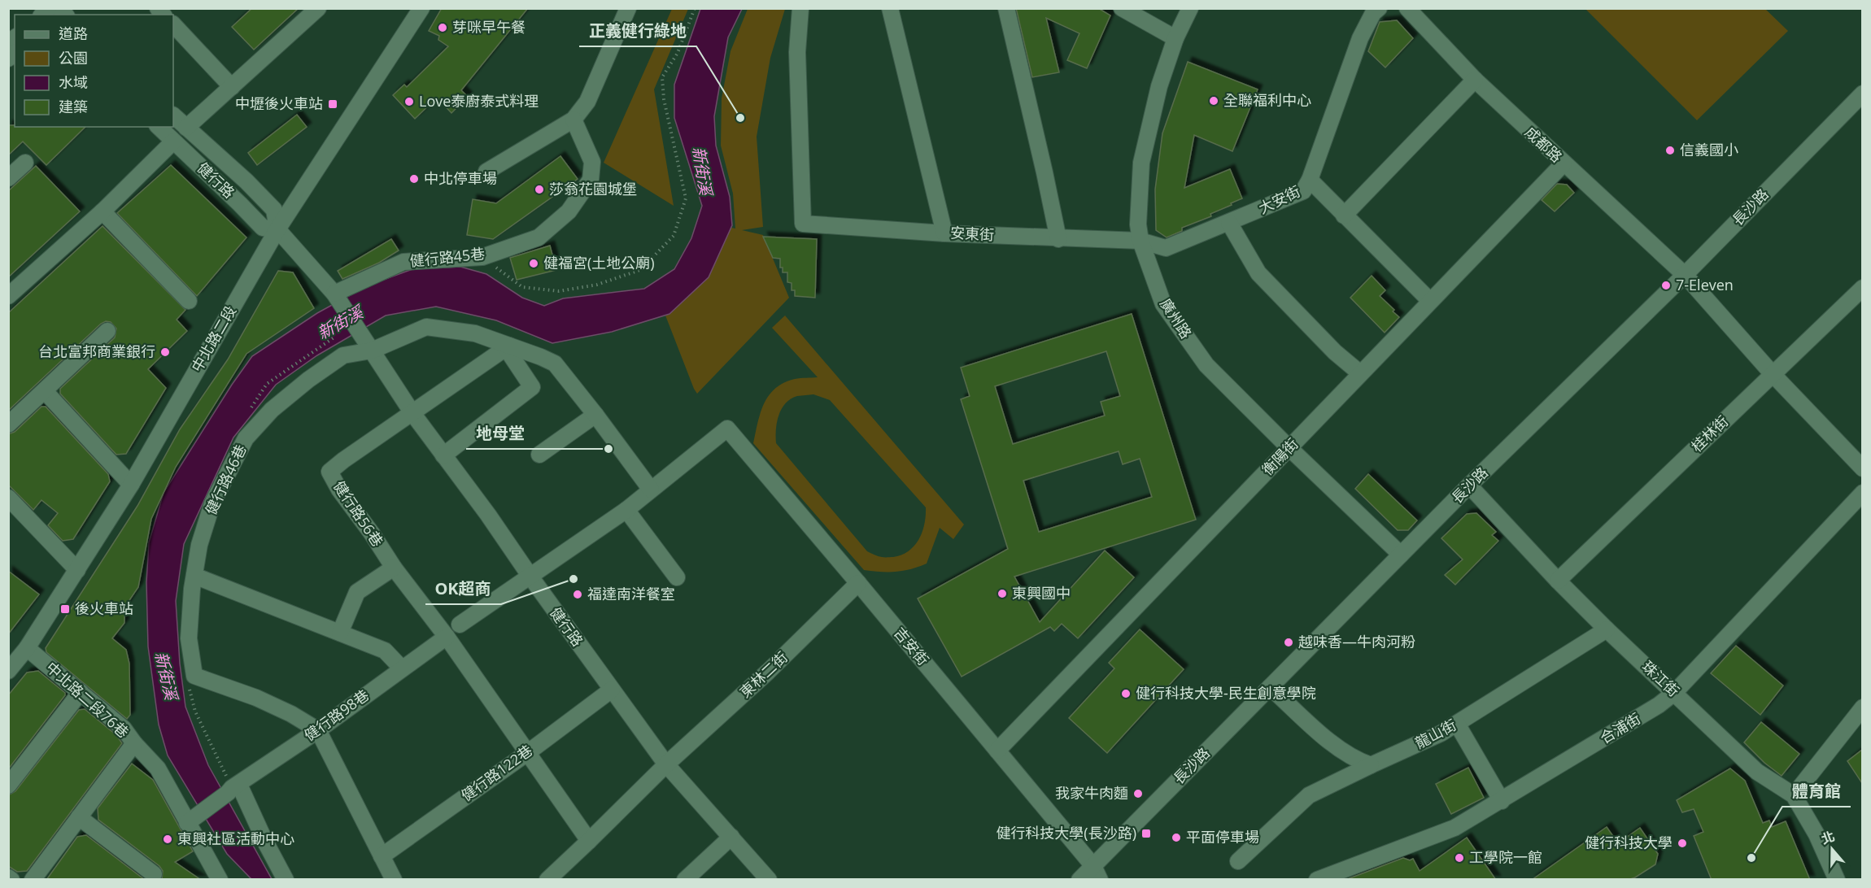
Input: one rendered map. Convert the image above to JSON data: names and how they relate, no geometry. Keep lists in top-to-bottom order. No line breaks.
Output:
{"streets":{"street":["成都路","健行路","大安街","長沙路","安東街","健行路45巷","廣州路","中北路二段","桂林街","衡陽街","健行路46巷","健行路56巷","吉安街","東林二街","珠江街","中北路二段76巷","健行路98巷","合浦街","龍山街","健行路122巷"]},"crossings":[["成都路","長沙路"],["成都路","桂林街"],["成都路","衡陽街"],["健行路","健行路45巷"],["健行路","中北路二段"],["健行路","健行路46巷"],["健行路","健行路56巷"],["健行路","東林二街"],["健行路","健行路122巷"],["大安街","安東街"],["大安街","廣州路"],["大安街","衡陽街"],["長沙路","廣州路"],["長沙路","吉安街"],["長沙路","珠江街"],["安東街","廣州路"],["廣州路","衡陽街"],["中北路二段","中北路二段76巷"],["桂林街","珠江街"],["衡陽街","吉安街"],["健行路46巷","吉安街"],["健行路56巷","東林二街"],["健行路56巷","健行路98巷"],["健行路56巷","健行路122巷"],["吉安街","東林二街"],["珠江街","合浦街"],["珠江街","龍山街"],["中北路二段76巷","健行路98巷"]],"water":["新街溪"],"places":{"other":["芽咪早午餐","全聯福利中心","Love泰廚泰式料理","正義健行綠地","信義國小","中北停車場","莎翁花園城堡","健福宮(土地公廟)","7-Eleven","台北富邦商業銀行","地母堂","OK超商","東興國中","福達南洋餐室","越味香—牛肉河粉","健行科技大學-民生創意學院","我家牛肉麵","平面停車場","東興社區活動中心","健行科技大學","工學院一館","體育館"],"transit":["中壢後火車站","後火車站","健行科技大學(長沙路)"]},"legend":["道路","公園","水域","建築"],"north":"top"}
